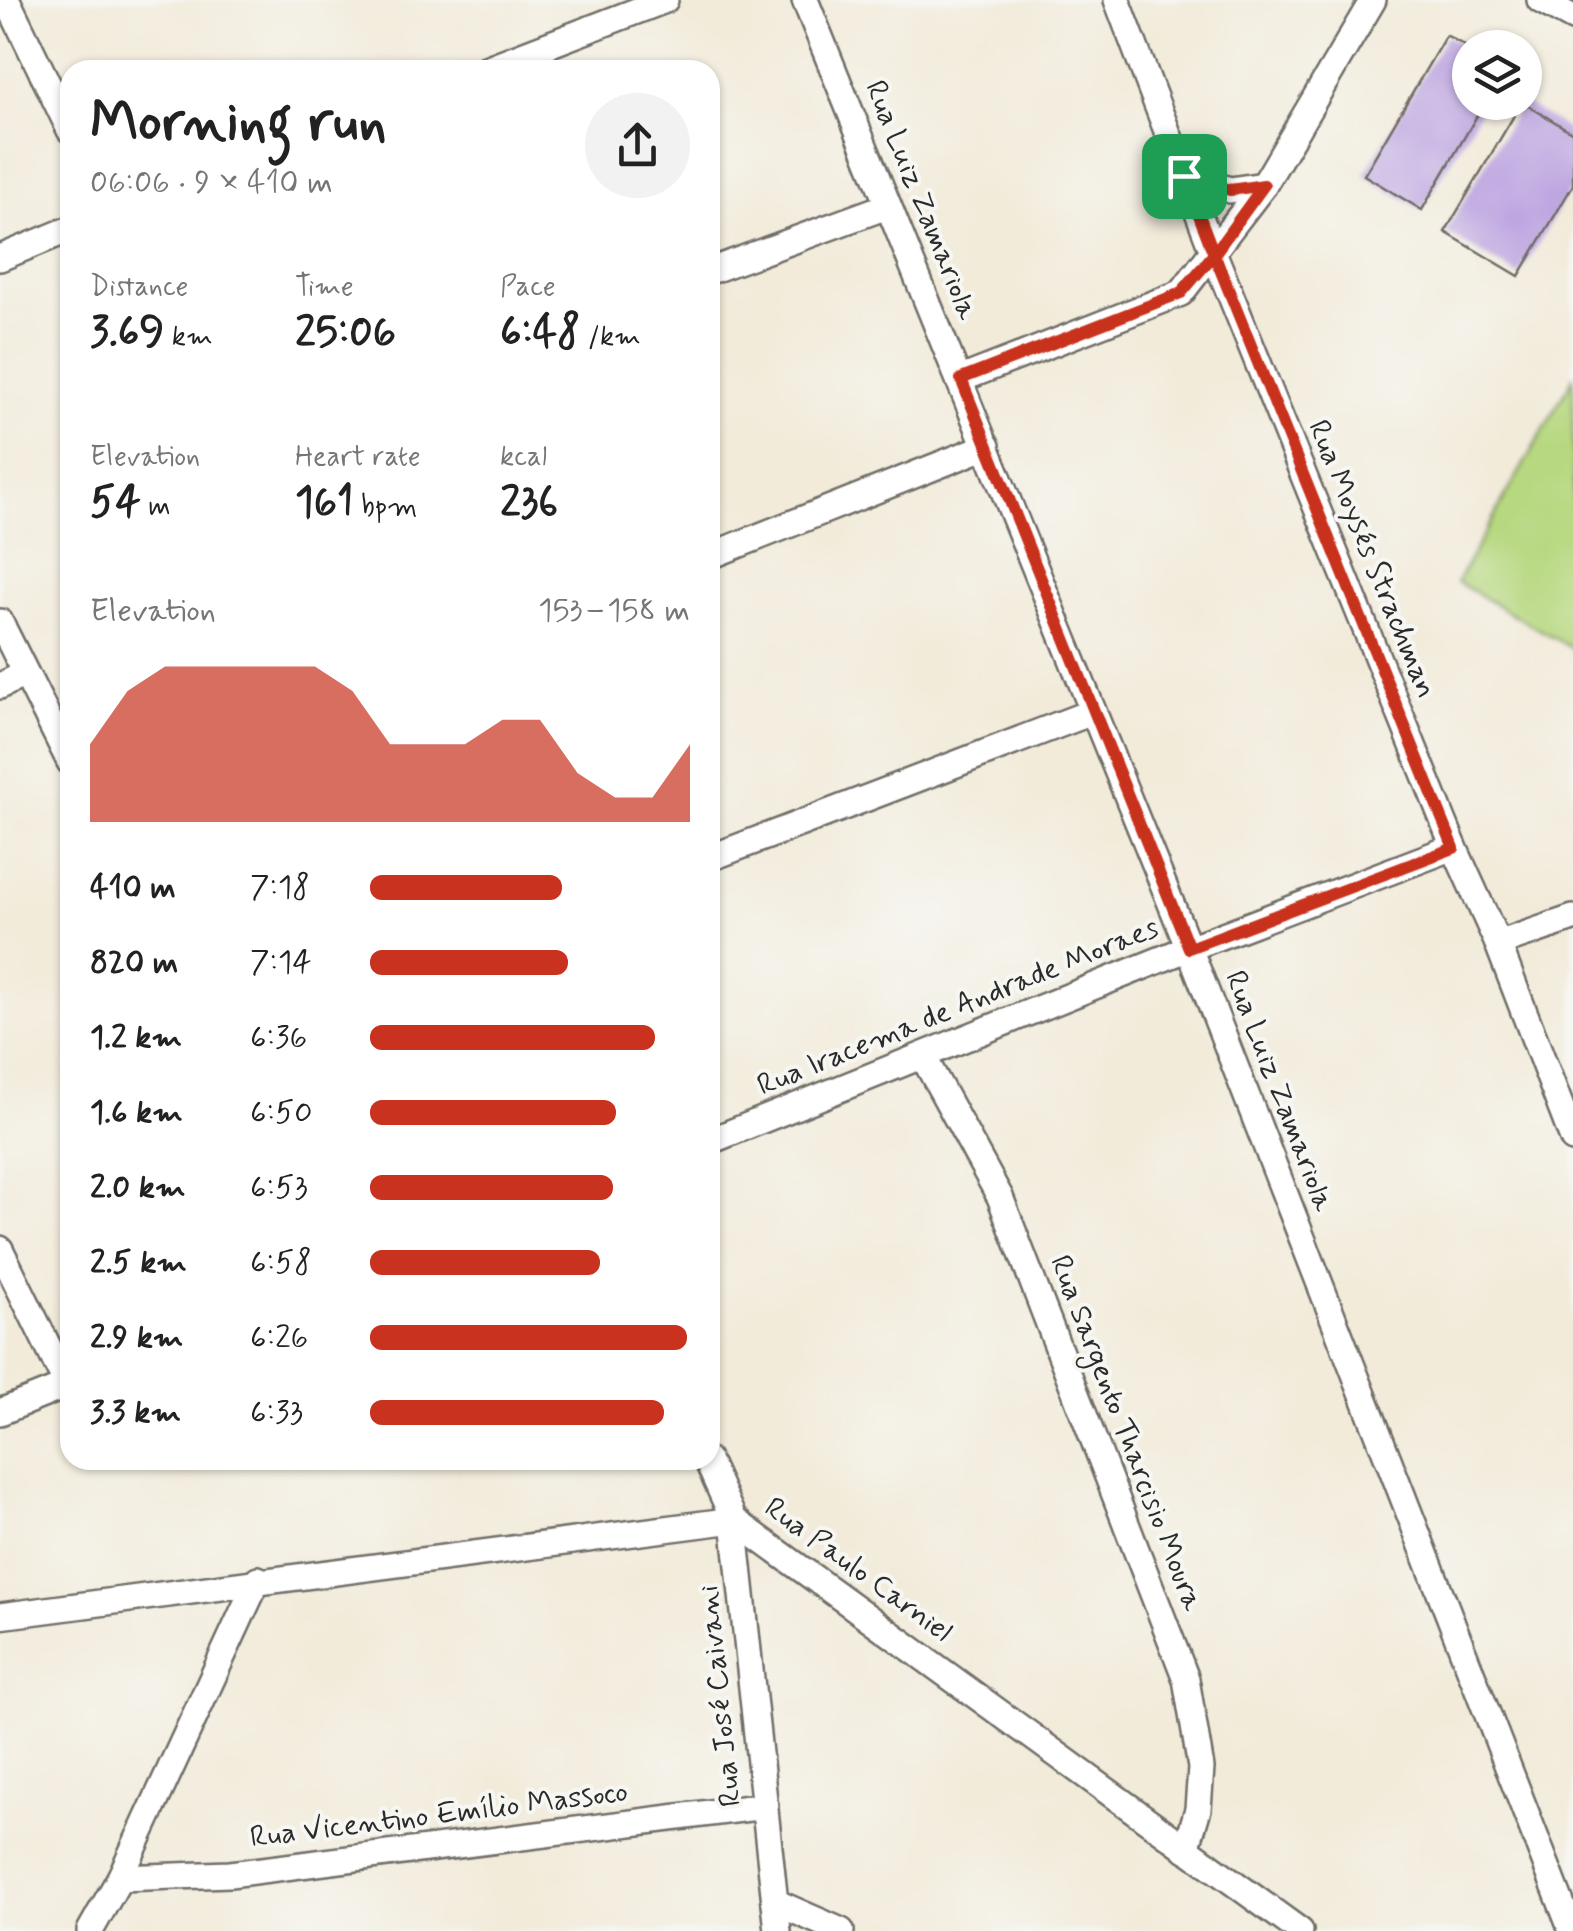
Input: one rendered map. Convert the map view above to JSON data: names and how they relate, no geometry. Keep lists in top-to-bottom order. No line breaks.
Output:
{"streets":{"street":["Rua Luiz Zamariola","Rua Moysés Strachman","Rua Iracema de Andrade Moraes","Rua Sargento Tharcisio Moura","Rua Paulo Carniel","Rua José Caivani","Rua Vicentino Emílio Massoco"]},"crossings":[["Rua Luiz Zamariola","Rua Iracema de Andrade Moraes"],["Rua Moysés Strachman","Rua Iracema de Andrade Moraes"],["Rua Iracema de Andrade Moraes","Rua Sargento Tharcisio Moura"],["Rua Sargento Tharcisio Moura","Rua Paulo Carniel"],["Rua Paulo Carniel","Rua José Caivani"],["Rua José Caivani","Rua Vicentino Emílio Massoco"]],"page":{"heading":["Morning run","06:06 · 9 × 410 m"],"stats":[["Distance","3.69 km"],["Time","25:06"],["Pace","6:48 /km"],["Elevation","54 m"],["Heart rate","161 bpm"],["kcal","236"]],"chart":["Elevation","153–158 m"],"list":[{"name":"410 m","note":"7:18"},{"name":"820 m","note":"7:14"},{"name":"1.2 km","note":"6:36"},{"name":"1.6 km","note":"6:50"},{"name":"2.0 km","note":"6:53"},{"name":"2.5 km","note":"6:58"},{"name":"2.9 km","note":"6:26"},{"name":"3.3 km","note":"6:33"}]}}
